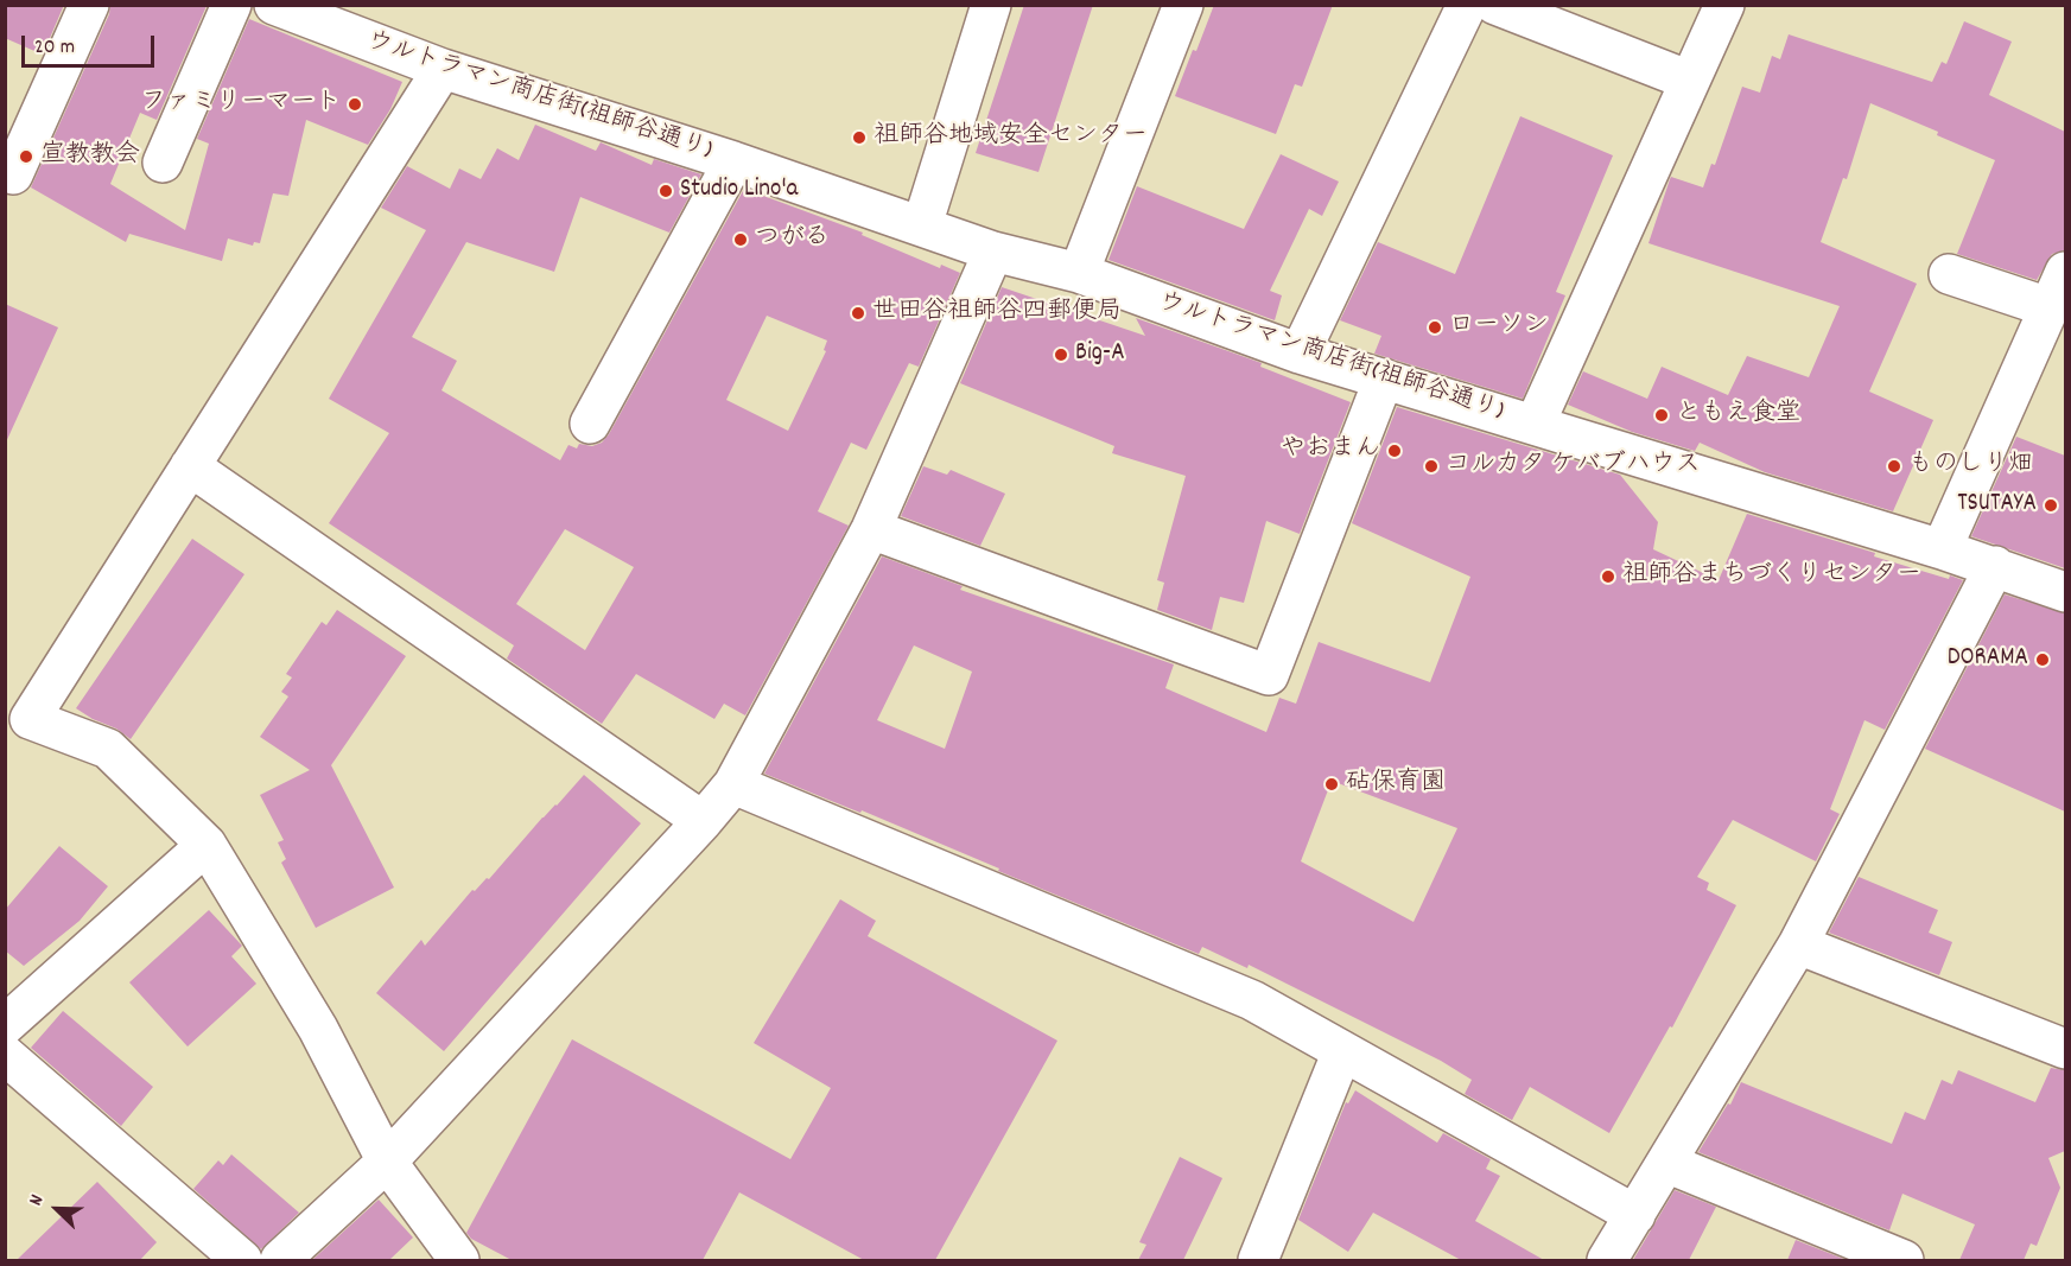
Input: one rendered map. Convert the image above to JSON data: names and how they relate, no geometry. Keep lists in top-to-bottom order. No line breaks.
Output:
{"streets":{"street":["ウルトラマン商店街(祖師谷通り)"]},"places":["ファミリーマート","祖師谷地域安全センター","宣教教会","Studio Lino'a","つがる","世田谷祖師谷四郵便局","ローソン","Big-A","ともえ食堂","やおまん","コルカタ ケバブハウス","ものしり畑","TSUTAYA","祖師谷まちづくりセンター","DORAMA","砧保育園"],"scale_bar":"20 m","north":"top left"}
